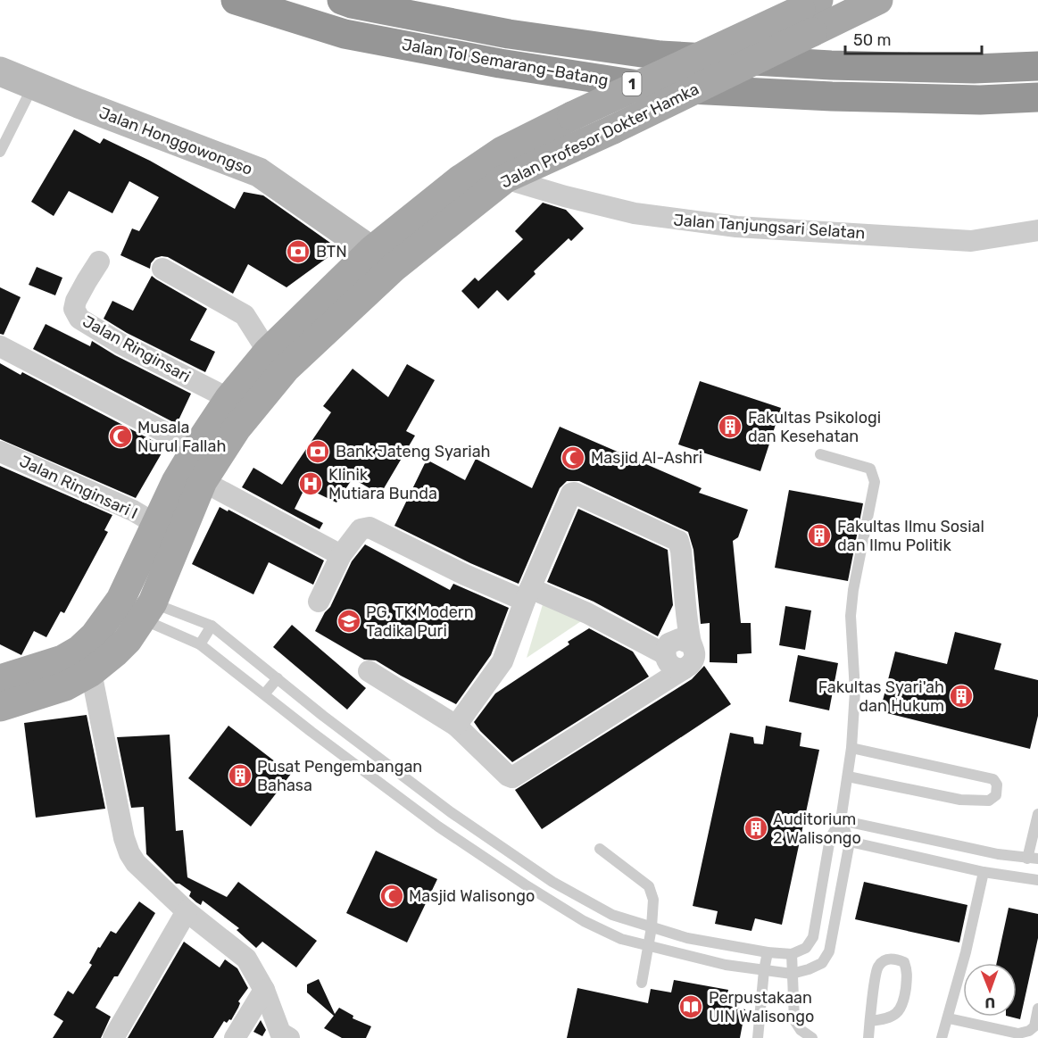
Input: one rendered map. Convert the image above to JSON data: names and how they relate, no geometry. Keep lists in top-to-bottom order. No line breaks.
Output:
{"streets":{"highway":["Jalan Tol Semarang–Batang","1"],"main road":["Jalan Profesor Dokter Hamka"],"street":["Jalan Honggowongso","Jalan Tanjungsari Selatan","Jalan Ringinsari","Jalan Ringinsari I"]},"crossings":[["Jalan Profesor Dokter Hamka","Jalan Honggowongso"],["Jalan Profesor Dokter Hamka","Jalan Tanjungsari Selatan"],["Jalan Profesor Dokter Hamka","Jalan Ringinsari"],["Jalan Profesor Dokter Hamka","Jalan Ringinsari I"]],"places":{"bank":["BTN","Bank Jateng Syariah"],"building":["Fakultas Psikologi dan Kesehatan","Fakultas Ilmu Sosial dan Ilmu Politik","Fakultas Syari'ah dan Hukum","Pusat Pengembangan Bahasa","Auditorium 2 Walisongo"],"mosque":["Musala Nurul Fallah","Masjid Al-Ashri","Masjid Walisongo"],"hospital":["Klinik Mutiara Bunda"],"school or university":["PG, TK Modern Tadika Puri"],"library":["Perpustakaan UIN Walisongo"]},"scale_bar":"50 m","north":"bottom"}
